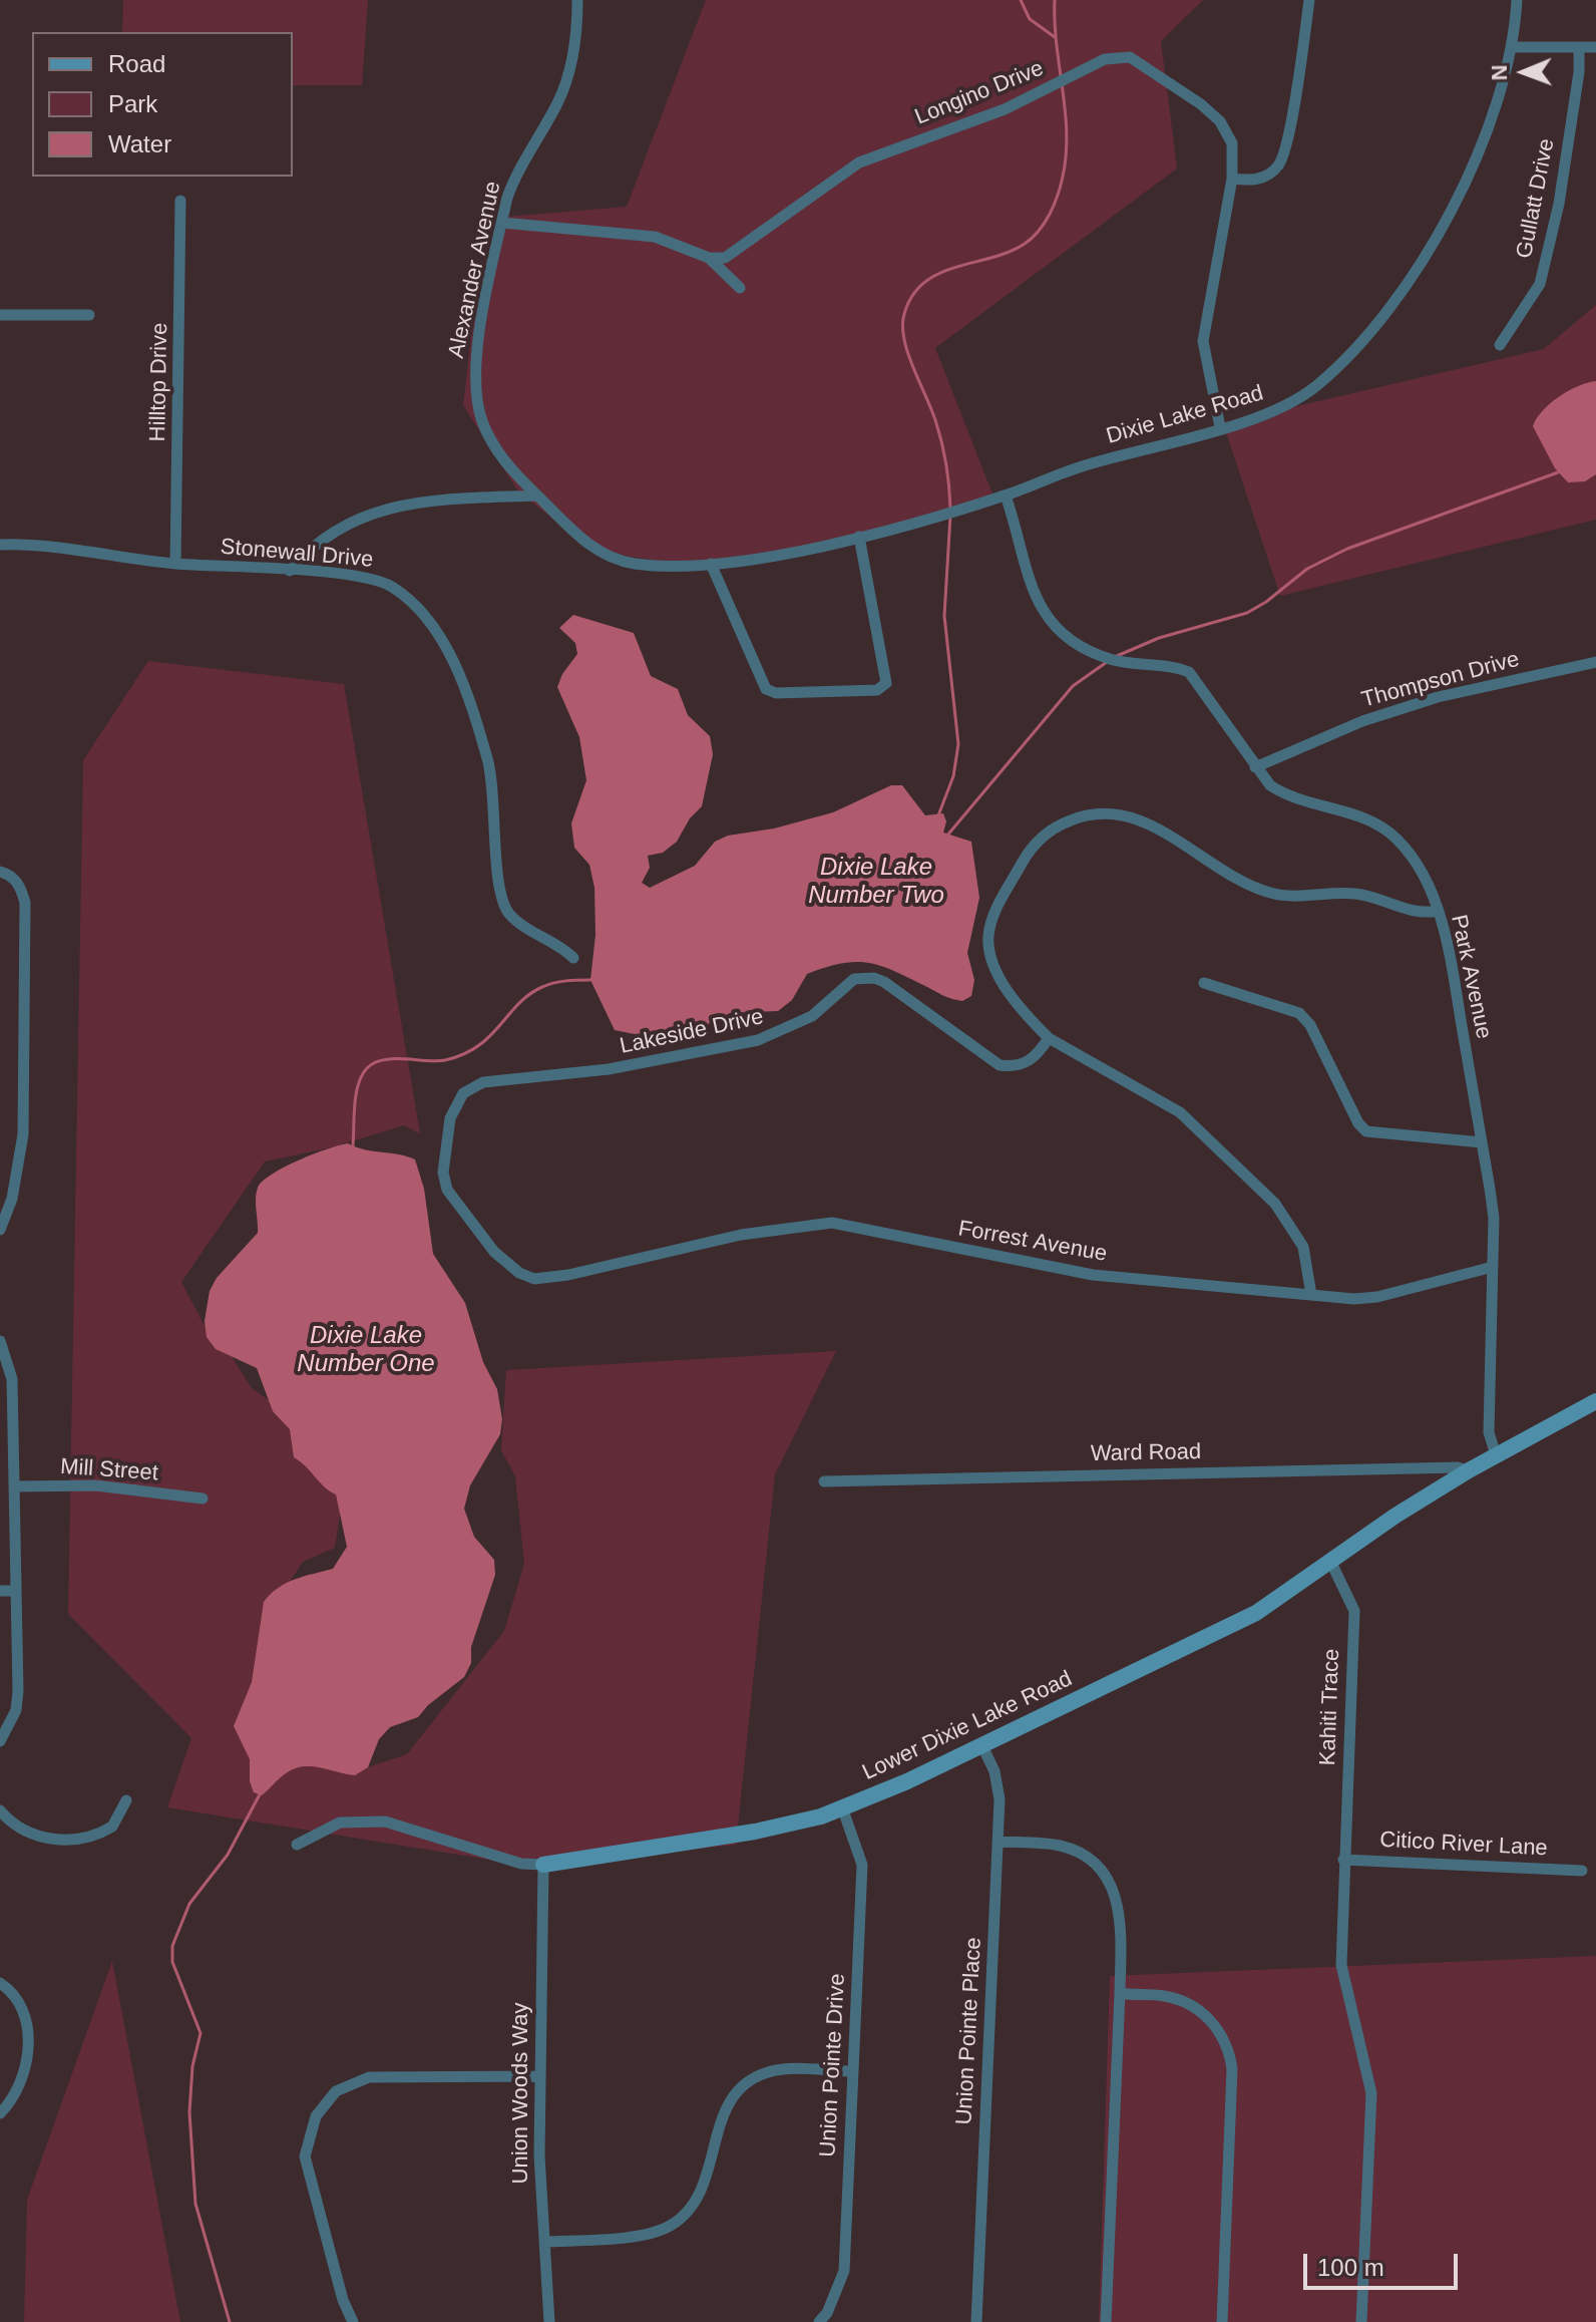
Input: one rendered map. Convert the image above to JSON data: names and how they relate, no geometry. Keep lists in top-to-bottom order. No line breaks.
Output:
{"streets":{"street":["Longino Drive","Gullatt Drive","Alexander Avenue","Hilltop Drive","Dixie Lake Road","Stonewall Drive","Thompson Drive","Park Avenue","Lakeside Drive","Forrest Avenue","Ward Road","Mill Street","Kahiti Trace","Lower Dixie Lake Road","Citico River Lane","Union Pointe Place","Union Pointe Drive","Union Woods Way"]},"crossings":[["Longino Drive","Dixie Lake Road"],["Hilltop Drive","Stonewall Drive"],["Dixie Lake Road","Park Avenue"],["Thompson Drive","Park Avenue"],["Park Avenue","Forrest Avenue"],["Park Avenue","Lower Dixie Lake Road"],["Lakeside Drive","Forrest Avenue"],["Ward Road","Lower Dixie Lake Road"],["Kahiti Trace","Lower Dixie Lake Road"],["Kahiti Trace","Citico River Lane"],["Lower Dixie Lake Road","Union Pointe Place"],["Lower Dixie Lake Road","Union Pointe Drive"],["Lower Dixie Lake Road","Union Woods Way"]],"water":["Dixie Lake Number Two","Dixie Lake Number One"],"legend":["Road","Park","Water"],"scale_bar":"100 m","north":"left"}
